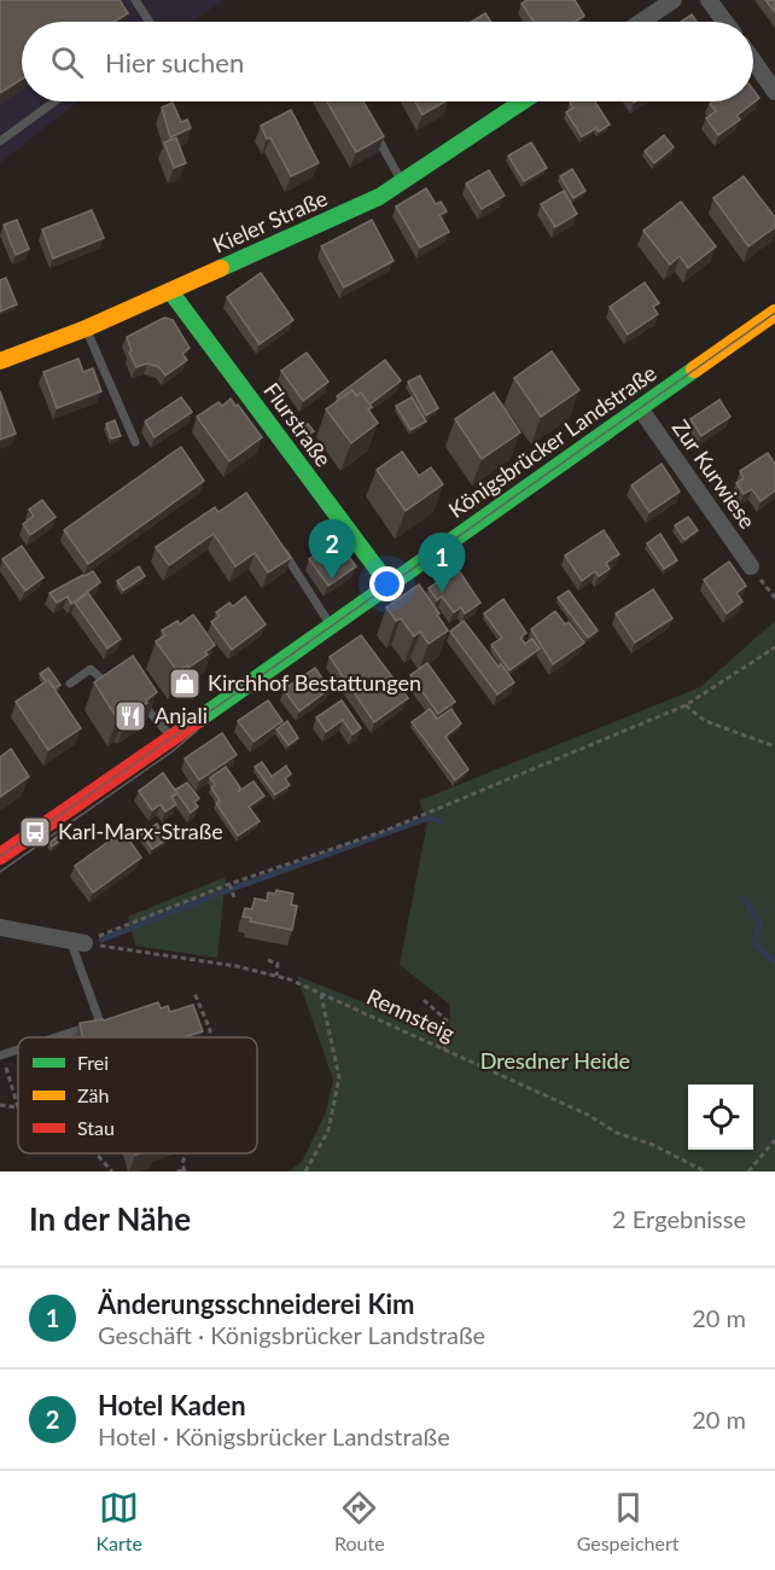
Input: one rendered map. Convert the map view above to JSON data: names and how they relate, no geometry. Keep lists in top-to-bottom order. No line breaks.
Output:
{"streets":{"street":["Kieler Straße","Flurstraße","Königsbrücker Landstraße","Zur Kurwiese"],"path":["Rennsteig"]},"crossings":[["Kieler Straße","Flurstraße"],["Flurstraße","Königsbrücker Landstraße"],["Königsbrücker Landstraße","Zur Kurwiese"]],"parks":["Dresdner Heide"],"places":{"shop":["Kirchhof Bestattungen"],"restaurant":["Anjali"],"bus stop":["Karl-Marx-Straße"]},"legend":["Frei","Zäh","Stau"],"page":{"search":"Hier suchen","pins":["2","1"],"heading":["In der Nähe","2 Ergebnisse"],"list":[{"mark":"1","name":"Änderungsschneiderei Kim","note":"Geschäft · Königsbrücker Landstraße","value":"20 m"},{"mark":"2","name":"Hotel Kaden","note":"Hotel · Königsbrücker Landstraße","value":"20 m"}],"nav":["Karte","Route","Gespeichert"]}}
